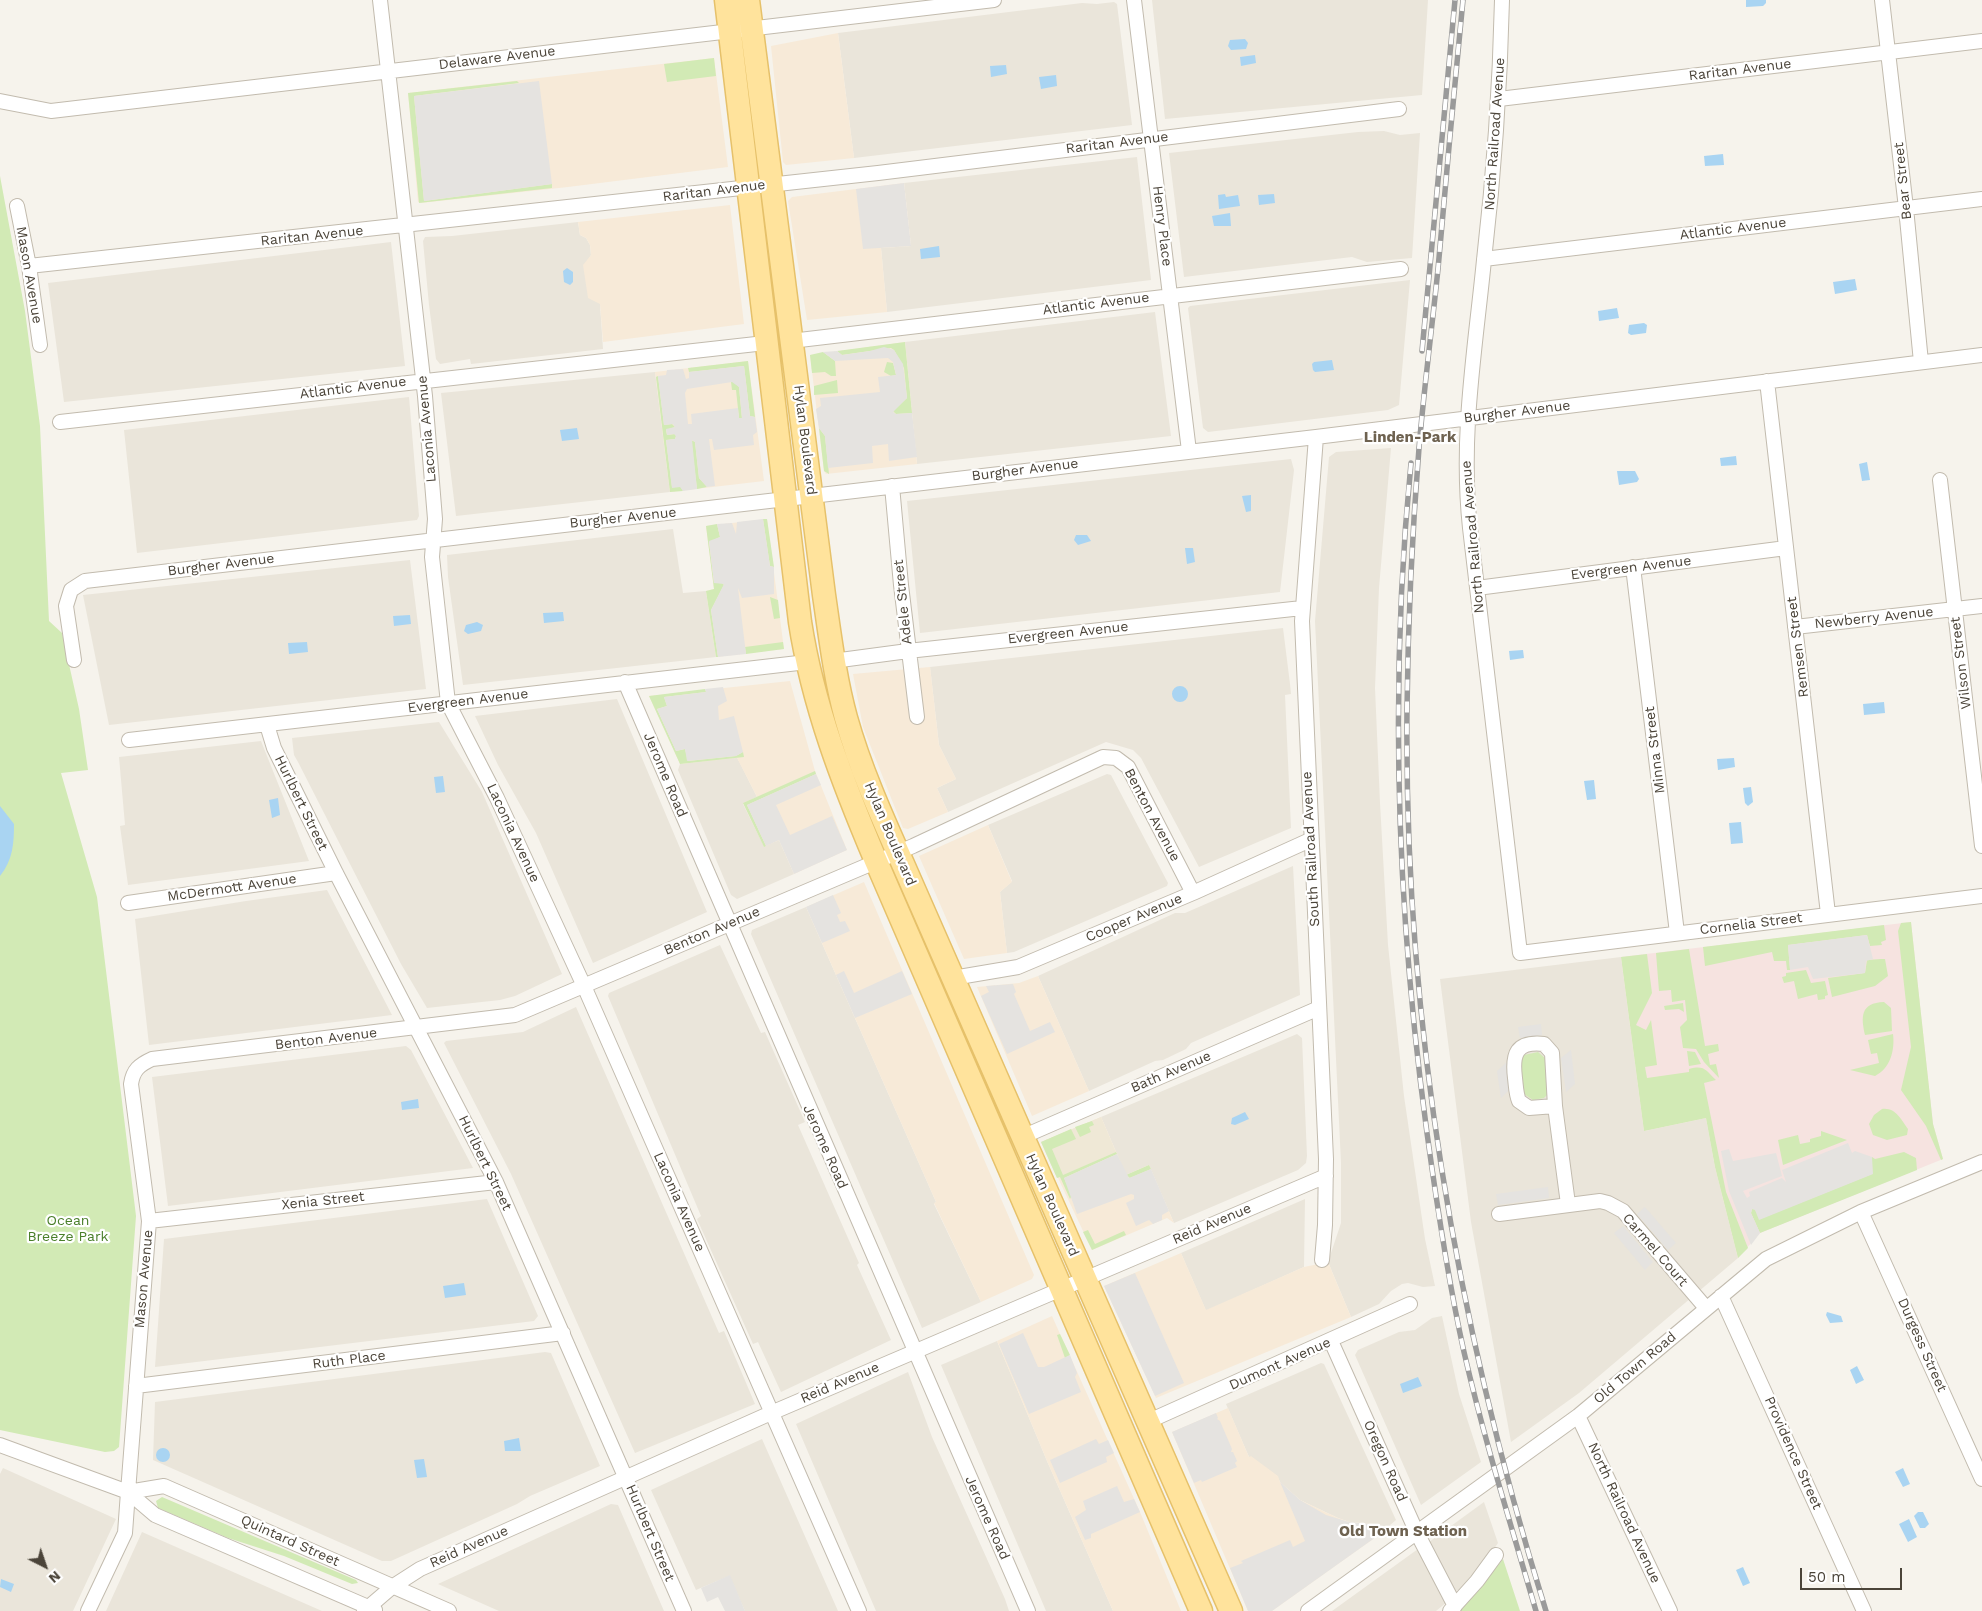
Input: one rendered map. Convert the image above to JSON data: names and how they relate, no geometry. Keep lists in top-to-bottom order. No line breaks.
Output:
{"streets":{"main road":["Hylan Boulevard"],"street":["Delaware Avenue","Raritan Avenue","North Railroad Avenue","Bear Street","Henry Place","Atlantic Avenue","Mason Avenue","Burgher Avenue","Laconia Avenue","Evergreen Avenue","Adele Street","Newberry Avenue","Remsen Street","Wilson Street","Minna Street","Jerome Road","Hurlbert Street","Benton Avenue","South Railroad Avenue","McDermott Avenue","Cooper Avenue","Cornelia Street","Bath Avenue","Xenia Street","Reid Avenue","Carmel Court","Durgess Street","Ruth Place","Dumont Avenue","Old Town Road","Providence Street","Oregon Road","Quintard Street"]},"crossings":[["Delaware Avenue","Laconia Avenue"],["Delaware Avenue","Hylan Boulevard"],["Raritan Avenue","North Railroad Avenue"],["Raritan Avenue","Bear Street"],["Raritan Avenue","Henry Place"],["Raritan Avenue","Mason Avenue"],["Raritan Avenue","Laconia Avenue"],["Raritan Avenue","Hylan Boulevard"],["North Railroad Avenue","Atlantic Avenue"],["North Railroad Avenue","Burgher Avenue"],["North Railroad Avenue","Evergreen Avenue"],["North Railroad Avenue","Cornelia Street"],["North Railroad Avenue","Old Town Road"],["Bear Street","Atlantic Avenue"],["Bear Street","Burgher Avenue"],["Henry Place","Atlantic Avenue"],["Henry Place","Burgher Avenue"],["Atlantic Avenue","Laconia Avenue"],["Atlantic Avenue","Hylan Boulevard"],["Mason Avenue","Benton Avenue"],["Mason Avenue","Xenia Street"],["Mason Avenue","Ruth Place"],["Mason Avenue","Quintard Street"],["Burgher Avenue","Laconia Avenue"],["Burgher Avenue","Hylan Boulevard"],["Burgher Avenue","Adele Street"],["Burgher Avenue","Remsen Street"],["Burgher Avenue","South Railroad Avenue"],["Laconia Avenue","Evergreen Avenue"],["Laconia Avenue","Benton Avenue"],["Laconia Avenue","Reid Avenue"],["Hylan Boulevard","Evergreen Avenue"],["Hylan Boulevard","Benton Avenue"],["Hylan Boulevard","Cooper Avenue"],["Hylan Boulevard","Bath Avenue"],["Hylan Boulevard","Reid Avenue"],["Hylan Boulevard","Dumont Avenue"],["Evergreen Avenue","Adele Street"],["Evergreen Avenue","Remsen Street"],["Evergreen Avenue","Minna Street"],["Evergreen Avenue","Jerome Road"],["Evergreen Avenue","Hurlbert Street"],["Evergreen Avenue","South Railroad Avenue"],["Newberry Avenue","Remsen Street"],["Newberry Avenue","Wilson Street"],["Remsen Street","Cornelia Street"],["Minna Street","Cornelia Street"],["Jerome Road","Benton Avenue"],["Jerome Road","Reid Avenue"],["Hurlbert Street","Benton Avenue"],["Hurlbert Street","McDermott Avenue"],["Hurlbert Street","Xenia Street"],["Hurlbert Street","Reid Avenue"],["Hurlbert Street","Ruth Place"],["Benton Avenue","Cooper Avenue"],["South Railroad Avenue","Cooper Avenue"],["South Railroad Avenue","Bath Avenue"],["South Railroad Avenue","Reid Avenue"],["Reid Avenue","Quintard Street"],["Carmel Court","Old Town Road"],["Durgess Street","Old Town Road"],["Dumont Avenue","Oregon Road"],["Old Town Road","Providence Street"],["Old Town Road","Oregon Road"]],"districts":["Linden-Park","Old Town Station"],"parks":["Ocean Breeze Park"],"scale_bar":"50 m","north":"bottom right"}
